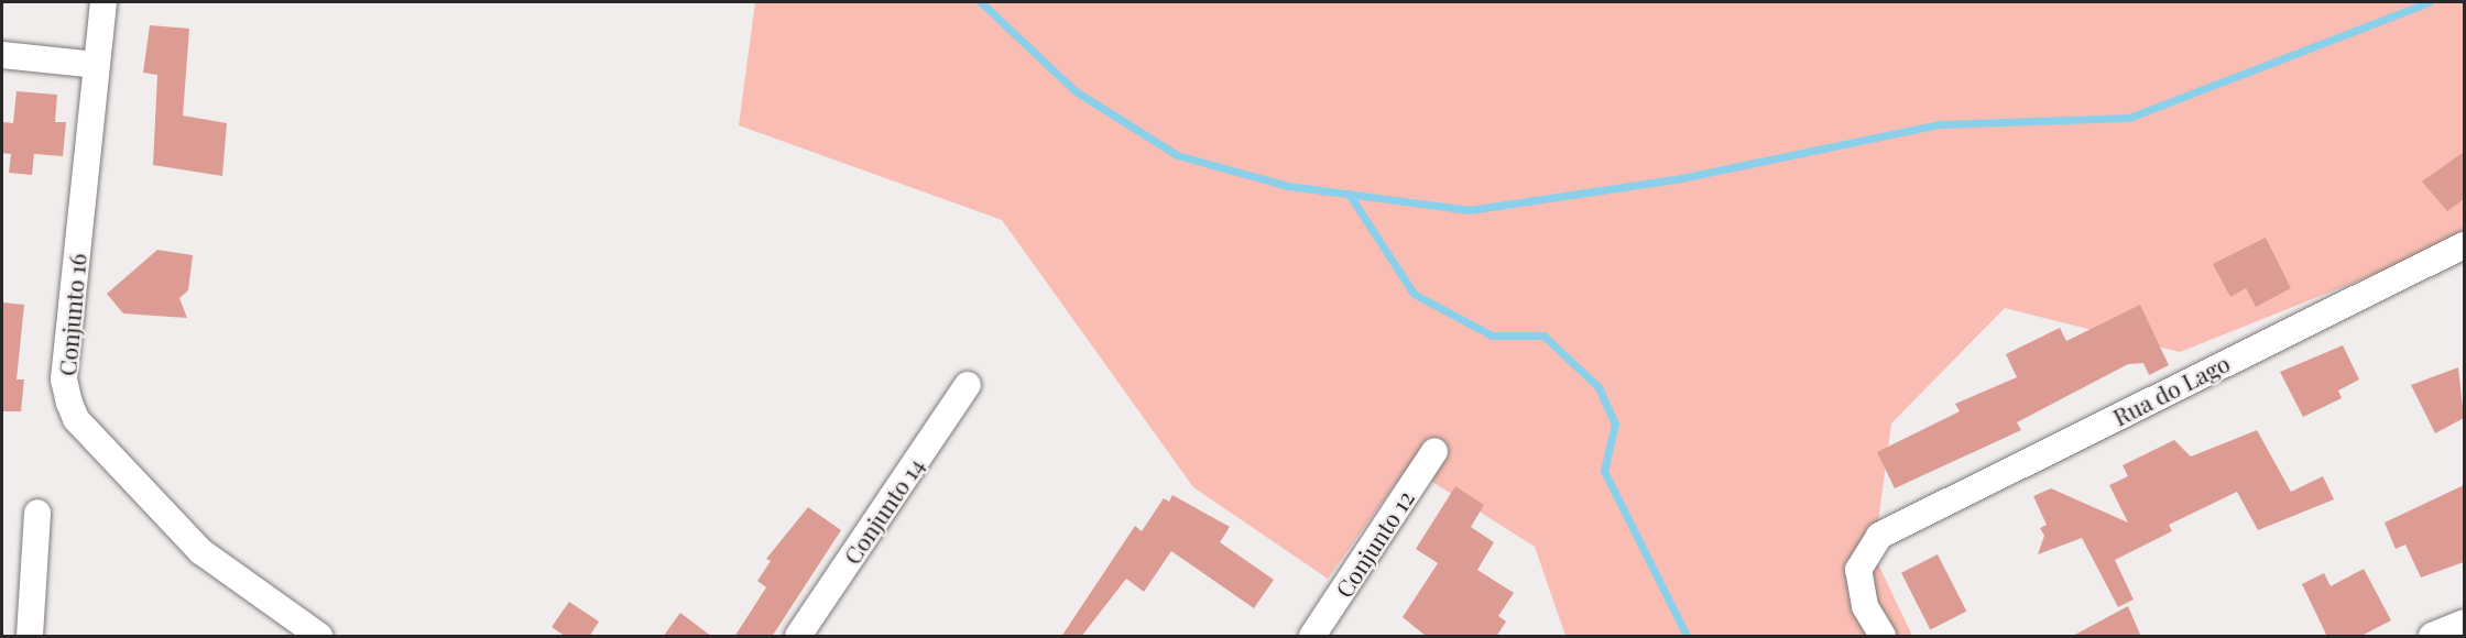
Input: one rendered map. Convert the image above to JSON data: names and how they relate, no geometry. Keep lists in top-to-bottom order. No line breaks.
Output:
{"streets":{"street":["Conjunto 16","Rua do Lago","Conjunto 14","Conjunto 12"]}}
